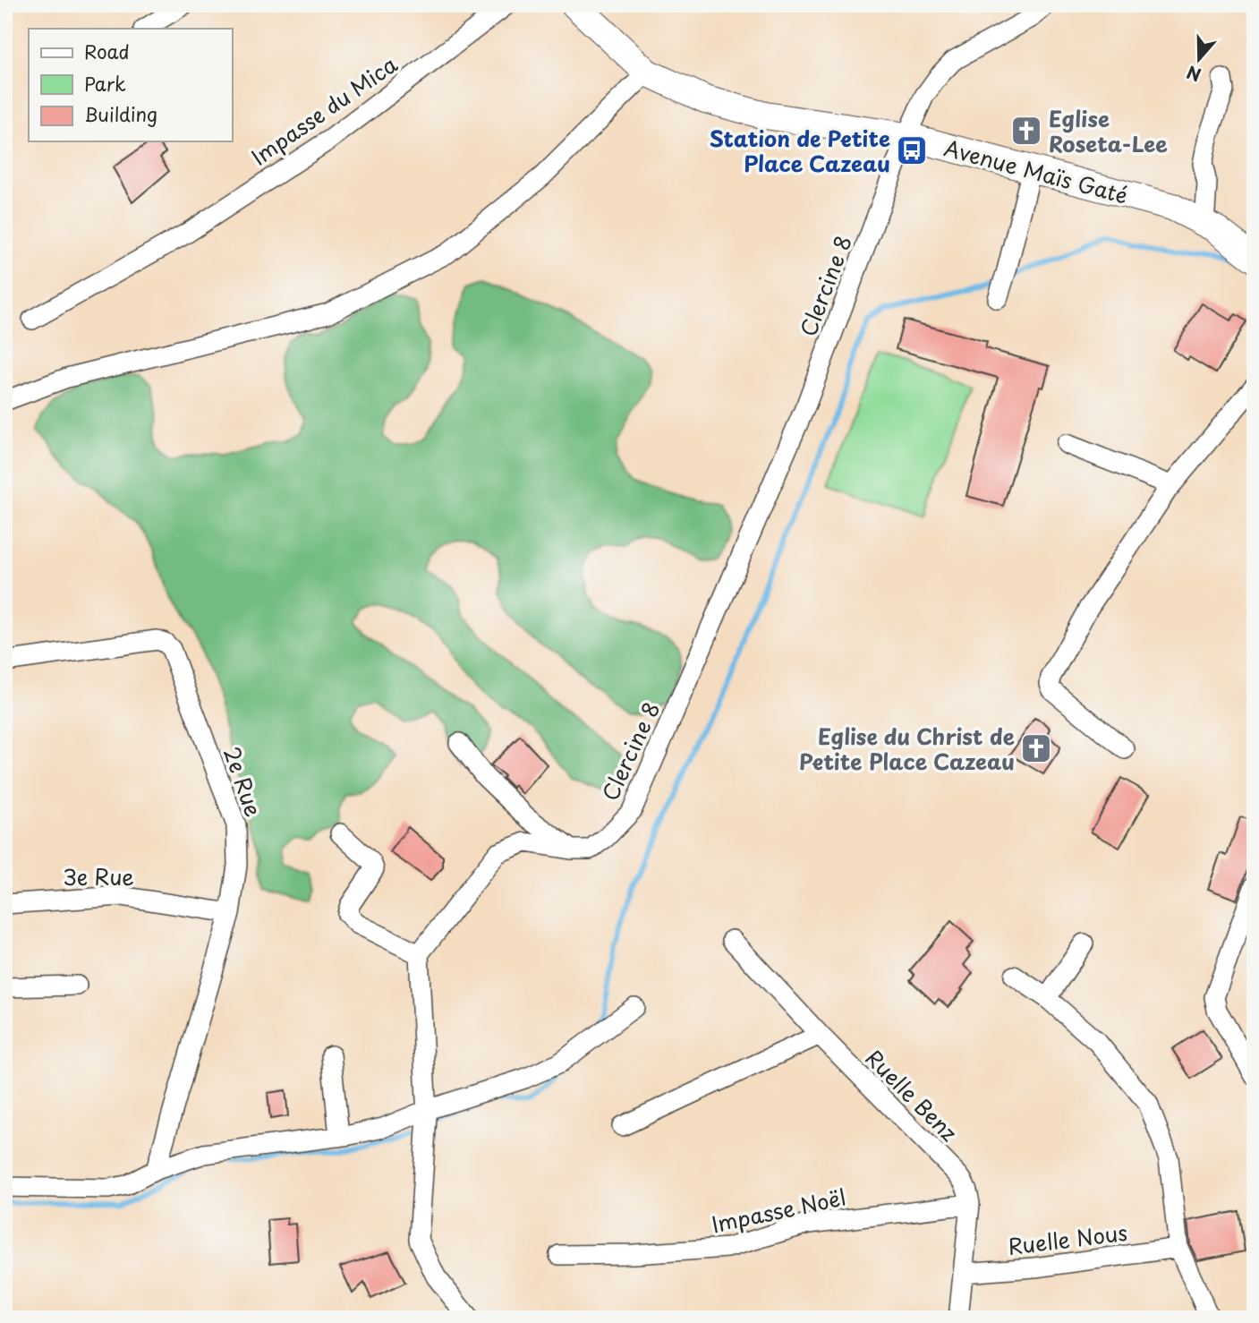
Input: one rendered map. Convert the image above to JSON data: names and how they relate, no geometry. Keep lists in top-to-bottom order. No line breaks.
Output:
{"streets":{"street":["Impasse du Mica","Avenue Maïs Gaté","Clercine 8","2e Rue","3e Rue","Ruelle Benz","Impasse Noël","Ruelle Nous"]},"crossings":[["Avenue Maïs Gaté","Clercine 8"],["2e Rue","3e Rue"],["Ruelle Benz","Impasse Noël"],["Ruelle Benz","Ruelle Nous"]],"places":{"church":["Eglise Roseta-Lee","Eglise du Christ de Petite Place Cazeau"],"bus stop":["Station de Petite Place Cazeau"]},"legend":["Road","Park","Building"],"north":"bottom"}
